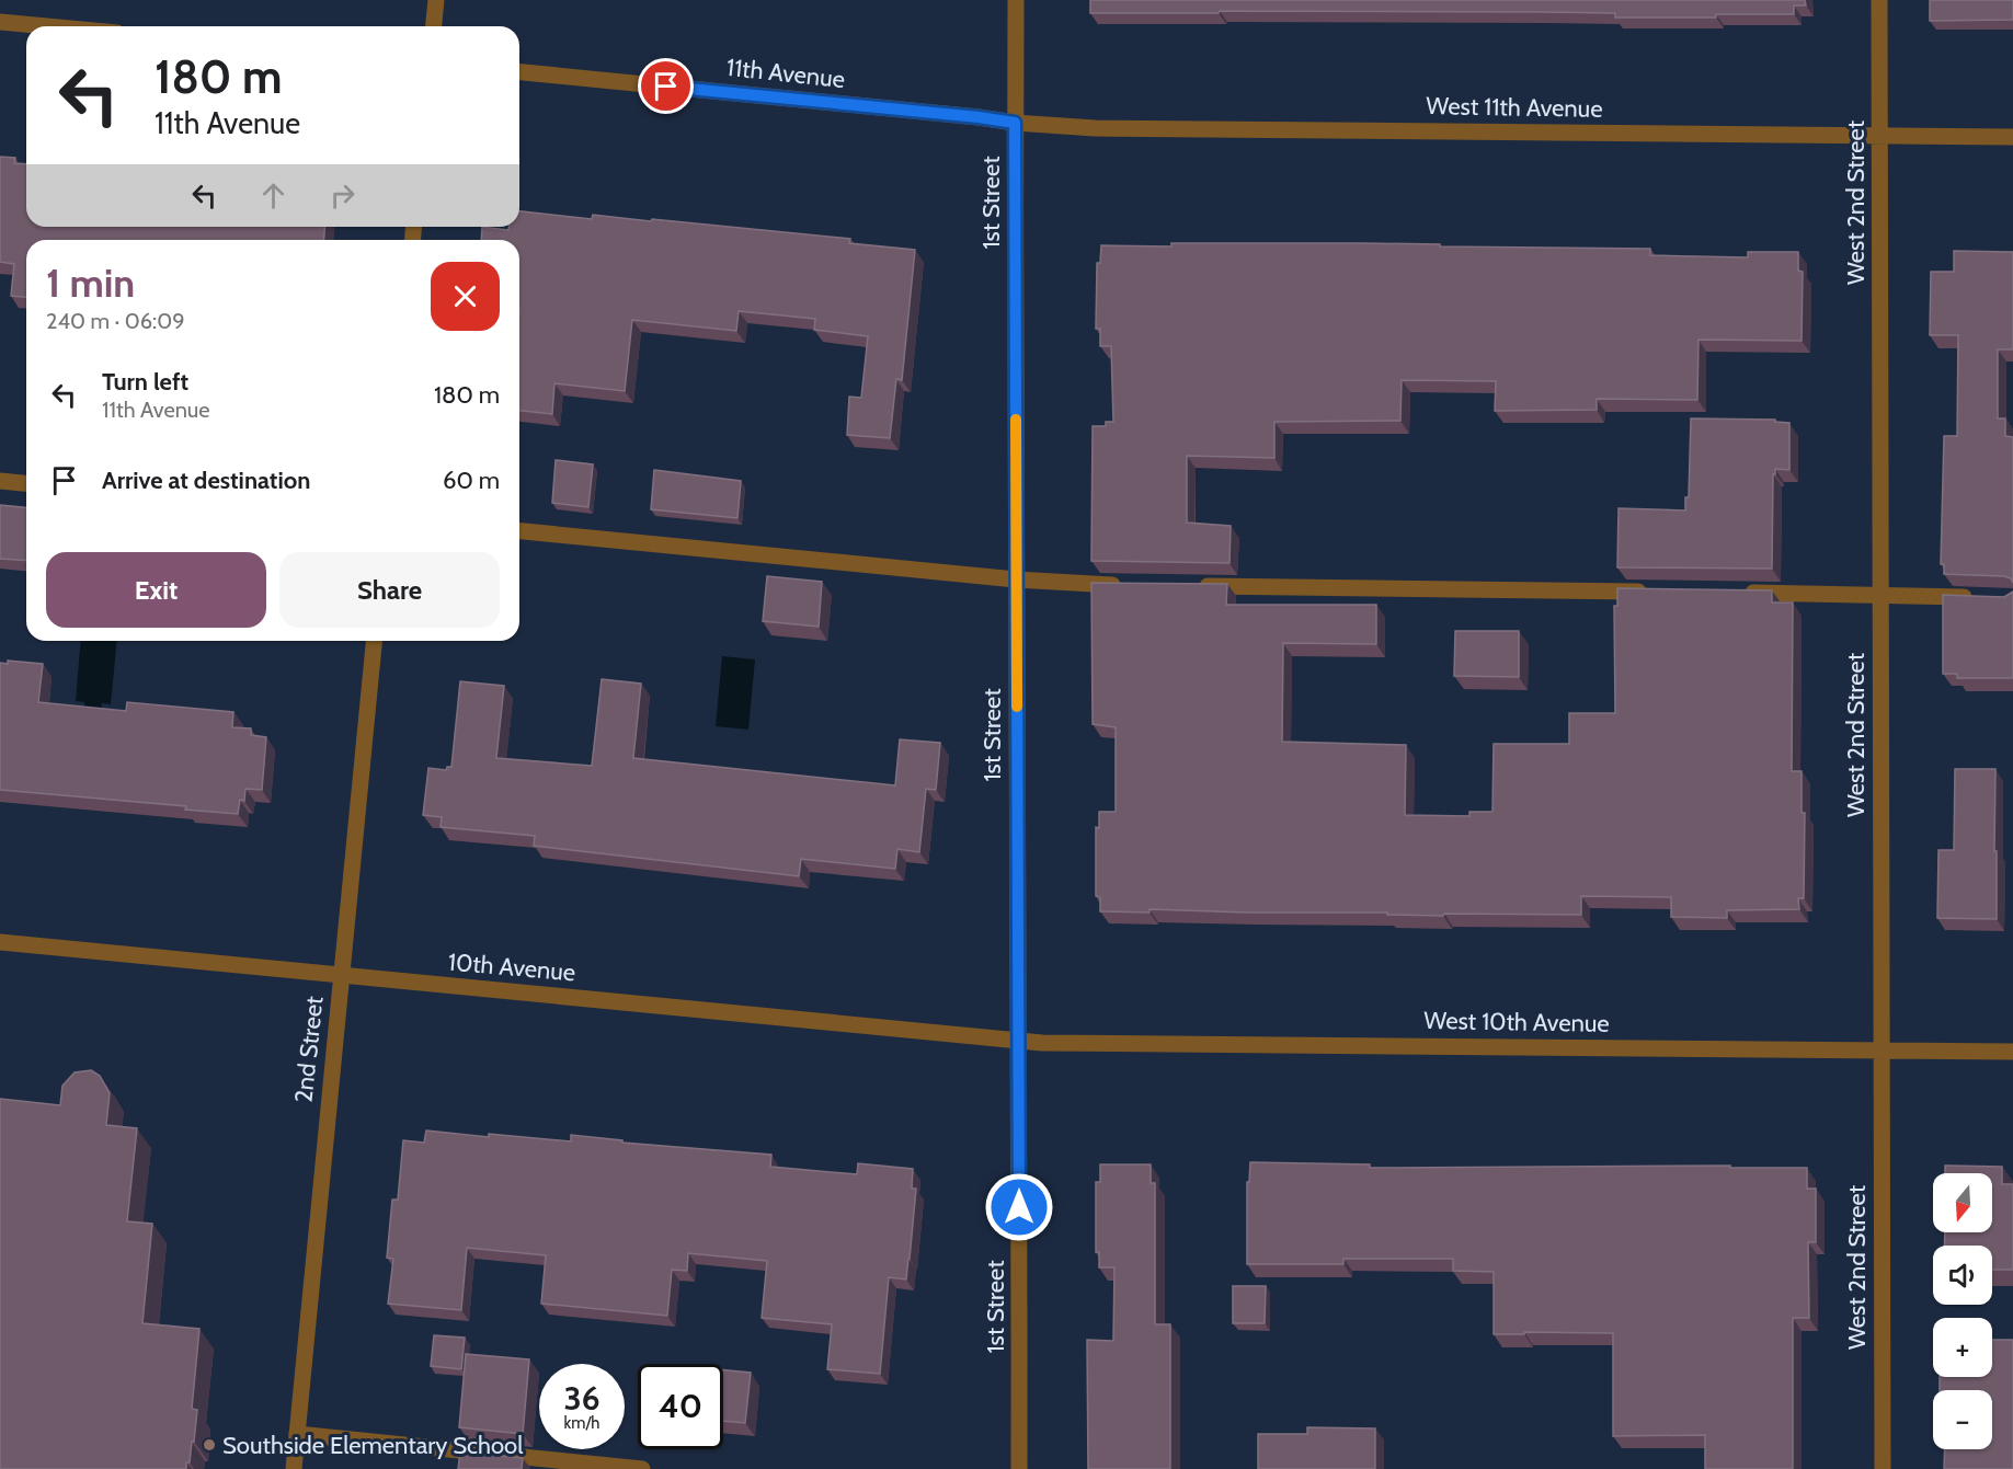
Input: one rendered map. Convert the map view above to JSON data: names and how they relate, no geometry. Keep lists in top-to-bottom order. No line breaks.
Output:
{"streets":{"street":["11th Avenue","West 11th Avenue","1st Street","West 2nd Street","10th Avenue","West 10th Avenue","2nd Street"]},"crossings":[["11th Avenue","West 11th Avenue"],["11th Avenue","1st Street"],["West 11th Avenue","1st Street"],["West 11th Avenue","West 2nd Street"],["1st Street","10th Avenue"],["1st Street","West 10th Avenue"],["West 2nd Street","West 10th Avenue"],["10th Avenue","West 10th Avenue"],["10th Avenue","2nd Street"]],"places":["Southside Elementary School"],"north":"bottom","page":{"turn":["180 m","11th Avenue"],"heading":["1 min","240 m · 06:09"],"list":[{"name":"Turn left","note":"11th Avenue","value":"180 m"},{"name":"Arrive at destination","value":"60 m"}],"buttons":["Exit","Share"],"map_buttons":["+","−"],"speed":"36 km/h","limit":"40"}}
